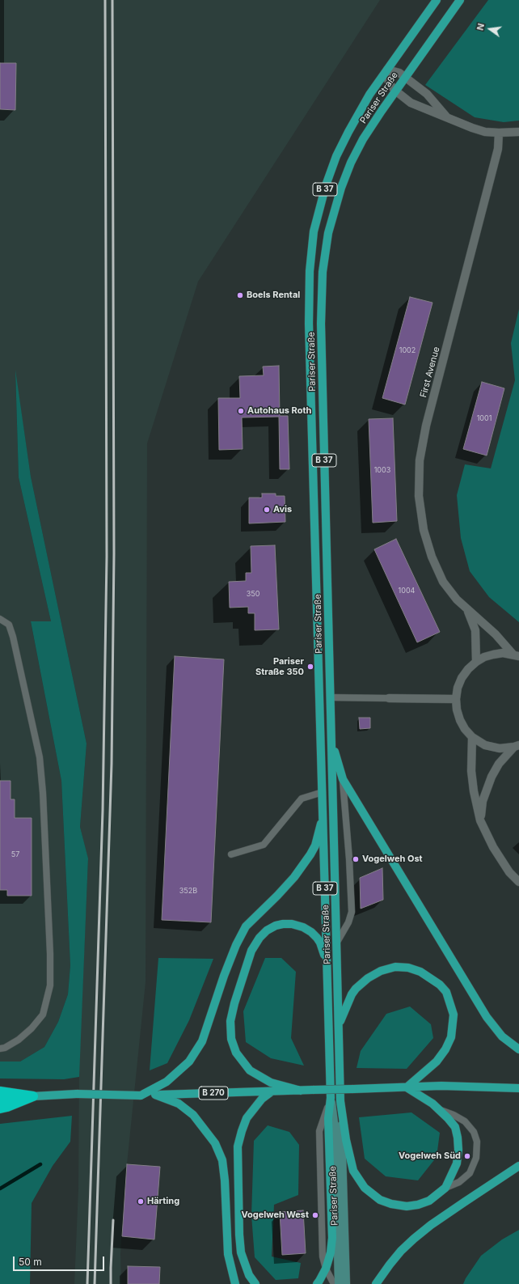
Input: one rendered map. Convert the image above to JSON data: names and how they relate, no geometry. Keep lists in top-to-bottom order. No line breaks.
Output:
{"streets":{"highway":["B 270"],"main road":["Pariser Straße","B 37"],"street":["First Avenue"]},"places":["Boels Rental","Autohaus Roth","Avis","Pariser Straße 350","Vogelweh Ost","Vogelweh Süd","Härting","Vogelweh West"],"house_numbers":["1002","1001","1003","1004","350","57","352B"],"scale_bar":"50 m","north":"left"}
